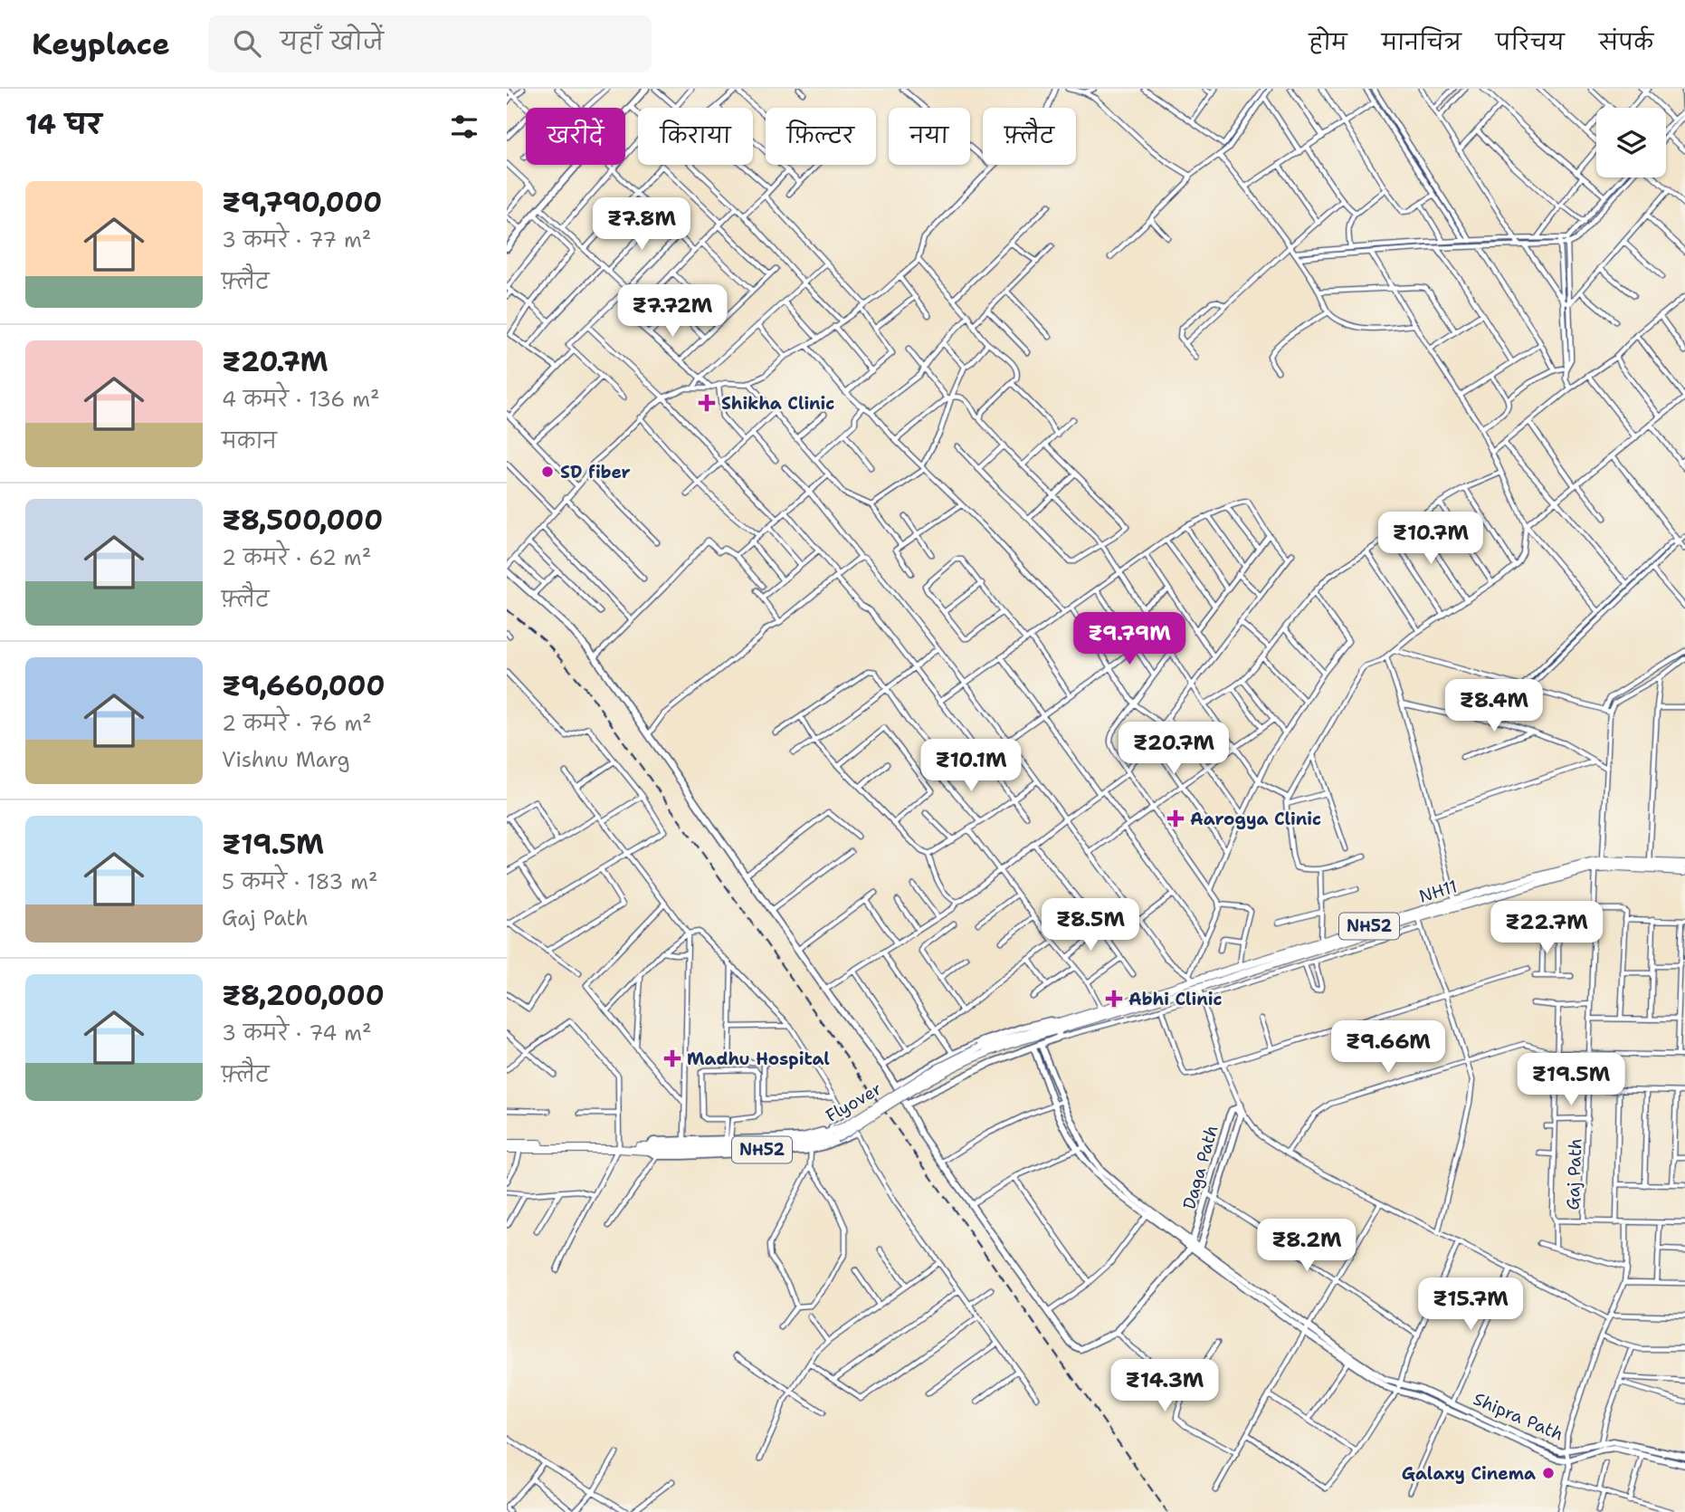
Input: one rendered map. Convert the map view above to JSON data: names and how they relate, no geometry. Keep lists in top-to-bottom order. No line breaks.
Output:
{"streets":{"highway":["NH11","NH52","Flyover"],"street":["Daga Path","Gaj Path","Shipra Path"]},"crossings":[["NH11","NH52"],["NH11","Flyover"],["NH11","Gaj Path"],["NH52","Flyover"],["NH52","Gaj Path"]],"places":{"health":["Shikha Clinic","Aarogya Clinic","Abhi Clinic","Madhu Hospital"],"other":["SD fiber","Galaxy Cinema"]},"page":{"header":"Keyplace","search":"यहाँ खोजें","nav":["होम","मानचित्र","परिचय","संपर्क"],"heading":"14 घर","chip":["खरीदें","किराया","फ़िल्टर","नया","फ़्लैट"],"list":[{"name":"₹9,790,000","note":"3 कमरे · 77 m² · फ़्लैट"},{"name":"₹20.7M","note":"4 कमरे · 136 m² · मकान"},{"name":"₹8,500,000","note":"2 कमरे · 62 m² · फ़्लैट"},{"name":"₹9,660,000","note":"2 कमरे · 76 m² · Vishnu Marg"},{"name":"₹19.5M","note":"5 कमरे · 183 m² · Gaj Path"},{"name":"₹8,200,000","note":"3 कमरे · 74 m² · फ़्लैट"}],"price":["₹7.8M","₹7.72M","₹10.7M","₹9.79M","₹8.4M","₹20.7M","₹10.1M","₹8.5M","₹22.7M","₹9.66M","₹19.5M","₹8.2M","₹15.7M","₹14.3M"]}}
